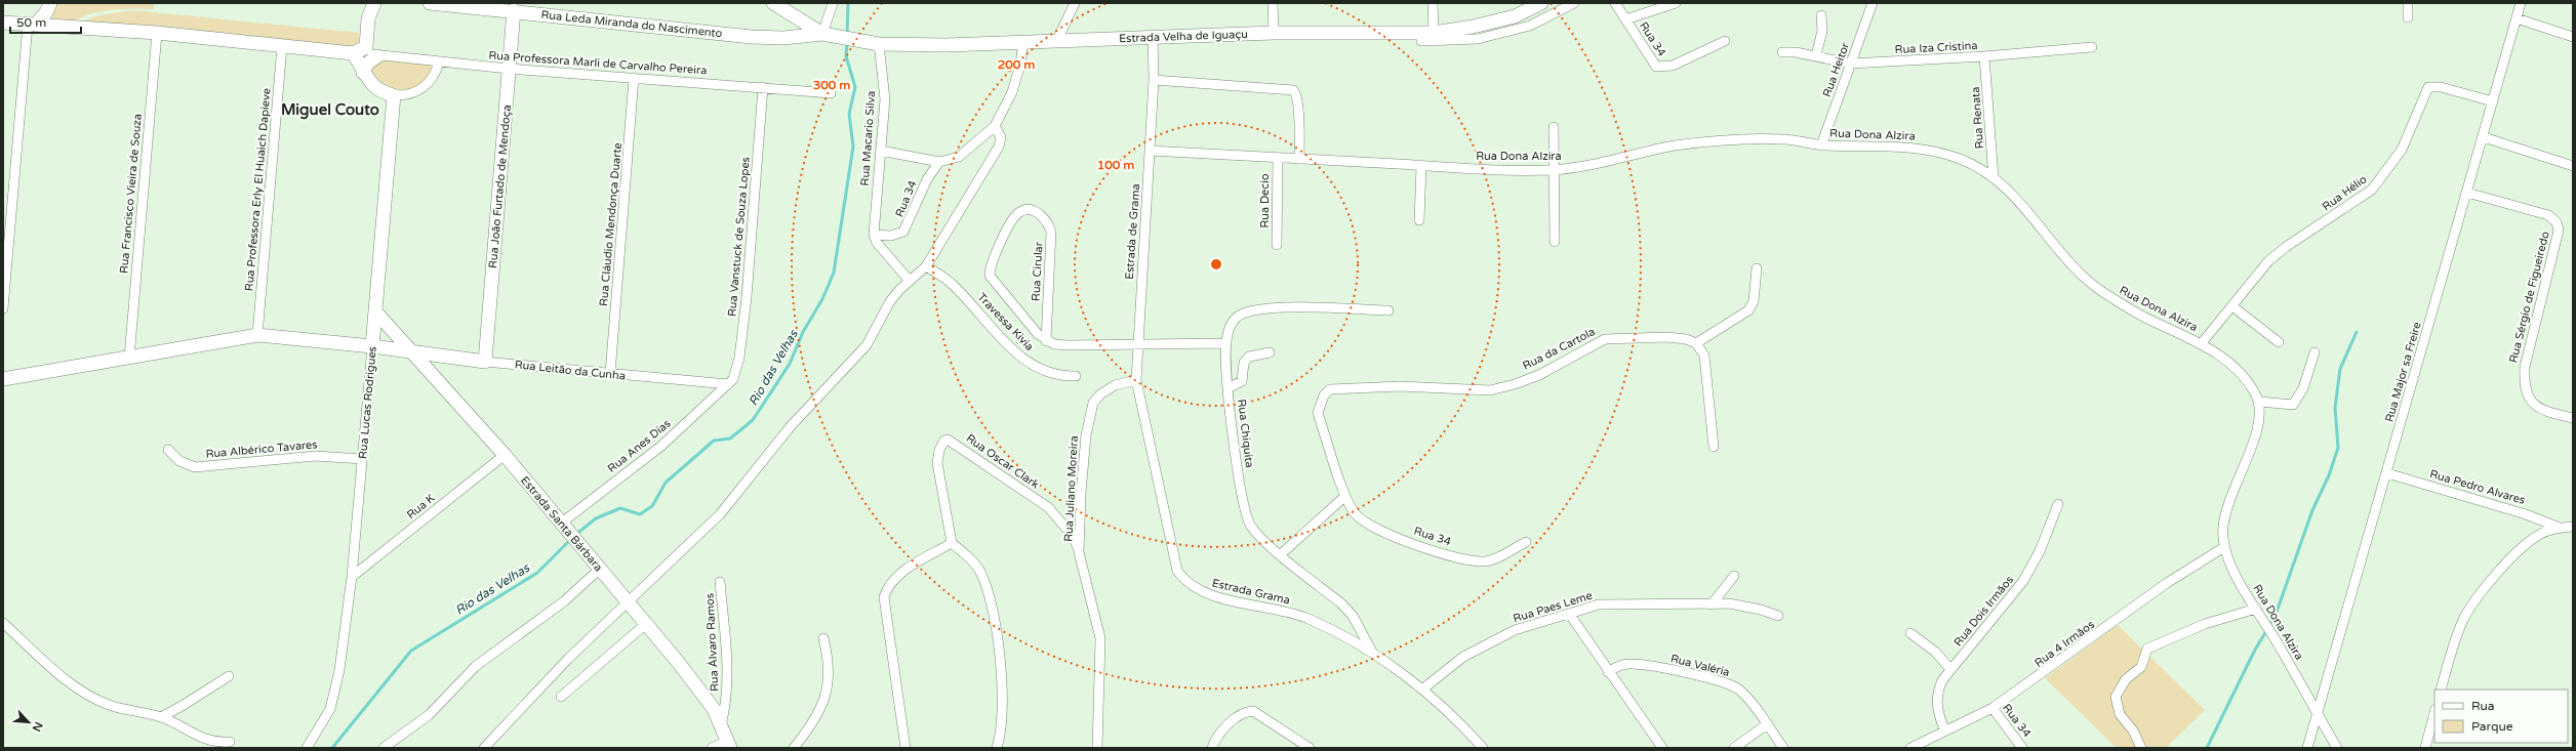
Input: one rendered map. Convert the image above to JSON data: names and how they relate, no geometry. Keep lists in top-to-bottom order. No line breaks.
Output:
{"streets":{"street":["Rua Leda Miranda do Nascimento","Estrada Velha de Iguaçu","Rua 34","Rua Iza Cristina","Rua Professora Marli de Carvalho Pereira","Rua Heitor","Rua Renata","Rua Dona Alzira","Rua Macario Silva","Rua João Furtado de Mendoça","Rua Professora Erly El Huaich Dapieve","Rua Hélio","Rua Francisco Vieira de Souza","Rua Decio","Rua Cláudio Mendonça Duarte","Estrada de Grama","Rua Vanstuck de Souza Lopes","Rua Cirular","Rua Sérgio de Figueiredo","Travessa Kivia","Rua da Cartola","Rua Leitão da Cunha","Rua Major sa Freire","Rua Lucas Rodrigues","Rua Chiquita","Rua Anes Dias","Rua Albérico Tavares","Rua Oscar Clark","Rua Pedro Alvares","Rua Juliano Moreira","Rua K","Estrada Santa Bárbara","Estrada Grama","Rua Paes Leme","Rua Dois Irmãos","Rua Álvaro Ramos","Rua 4 Irmãos","Rua Valéria"]},"crossings":[["Rua Leda Miranda do Nascimento","Estrada Velha de Iguaçu"],["Rua Leda Miranda do Nascimento","Rua João Furtado de Mendoça"],["Estrada Velha de Iguaçu","Rua Macario Silva"],["Estrada Velha de Iguaçu","Estrada de Grama"],["Rua 34","Rua Macario Silva"],["Rua 34","Rua da Cartola"],["Rua 34","Rua 4 Irmãos"],["Rua Iza Cristina","Rua Heitor"],["Rua Iza Cristina","Rua Renata"],["Rua Professora Marli de Carvalho Pereira","Rua João Furtado de Mendoça"],["Rua Professora Marli de Carvalho Pereira","Rua Cláudio Mendonça Duarte"],["Rua Professora Marli de Carvalho Pereira","Rua Vanstuck de Souza Lopes"],["Rua Heitor","Rua Dona Alzira"],["Rua Renata","Rua Dona Alzira"],["Rua Dona Alzira","Rua Hélio"],["Rua Dona Alzira","Rua Decio"],["Rua Dona Alzira","Estrada de Grama"],["Rua Dona Alzira","Rua Major sa Freire"],["Rua Dona Alzira","Rua 4 Irmãos"],["Rua João Furtado de Mendoça","Rua Leitão da Cunha"],["Rua Professora Erly El Huaich Dapieve","Rua Leitão da Cunha"],["Rua Hélio","Rua Major sa Freire"],["Rua Francisco Vieira de Souza","Rua Leitão da Cunha"],["Rua Cláudio Mendonça Duarte","Rua Leitão da Cunha"],["Estrada de Grama","Rua Juliano Moreira"],["Estrada de Grama","Estrada Grama"],["Rua Vanstuck de Souza Lopes","Rua Leitão da Cunha"],["Rua Vanstuck de Souza Lopes","Rua Anes Dias"],["Rua Sérgio de Figueiredo","Rua Major sa Freire"],["Rua Leitão da Cunha","Rua Lucas Rodrigues"],["Rua Leitão da Cunha","Rua Anes Dias"],["Rua Leitão da Cunha","Estrada Santa Bárbara"],["Rua Major sa Freire","Rua Pedro Alvares"],["Rua Lucas Rodrigues","Rua Albérico Tavares"],["Rua Lucas Rodrigues","Rua K"],["Rua Lucas Rodrigues","Estrada Santa Bárbara"],["Rua Chiquita","Estrada Grama"],["Rua Anes Dias","Estrada Santa Bárbara"],["Rua Oscar Clark","Rua Juliano Moreira"],["Rua Juliano Moreira","Estrada Grama"],["Rua K","Estrada Santa Bárbara"],["Estrada Santa Bárbara","Rua Álvaro Ramos"],["Estrada Grama","Rua Paes Leme"],["Rua Dois Irmãos","Rua 4 Irmãos"]],"districts":["Miguel Couto"],"water":["Rio das Velhas"],"legend":["Rua","Parque"],"scale_bar":"50 m","north":"bottom right","rings":["200 m","300 m","100 m"]}
